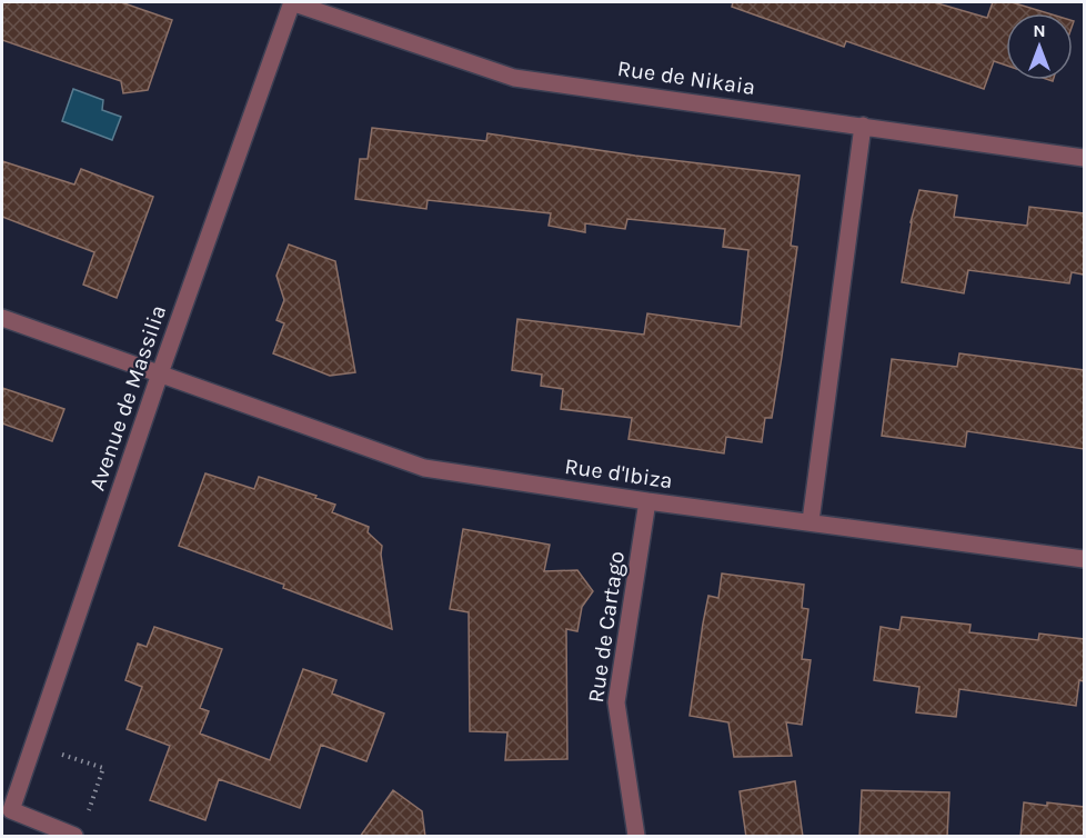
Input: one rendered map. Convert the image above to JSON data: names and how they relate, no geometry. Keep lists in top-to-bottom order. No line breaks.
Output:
{"streets":{"street":["Rue de Nikaia","Avenue de Massilia","Rue d'Ibiza","Rue de Cartago"]},"crossings":[["Rue de Nikaia","Avenue de Massilia"],["Avenue de Massilia","Rue d'Ibiza"],["Rue d'Ibiza","Rue de Cartago"]],"north":"top"}
